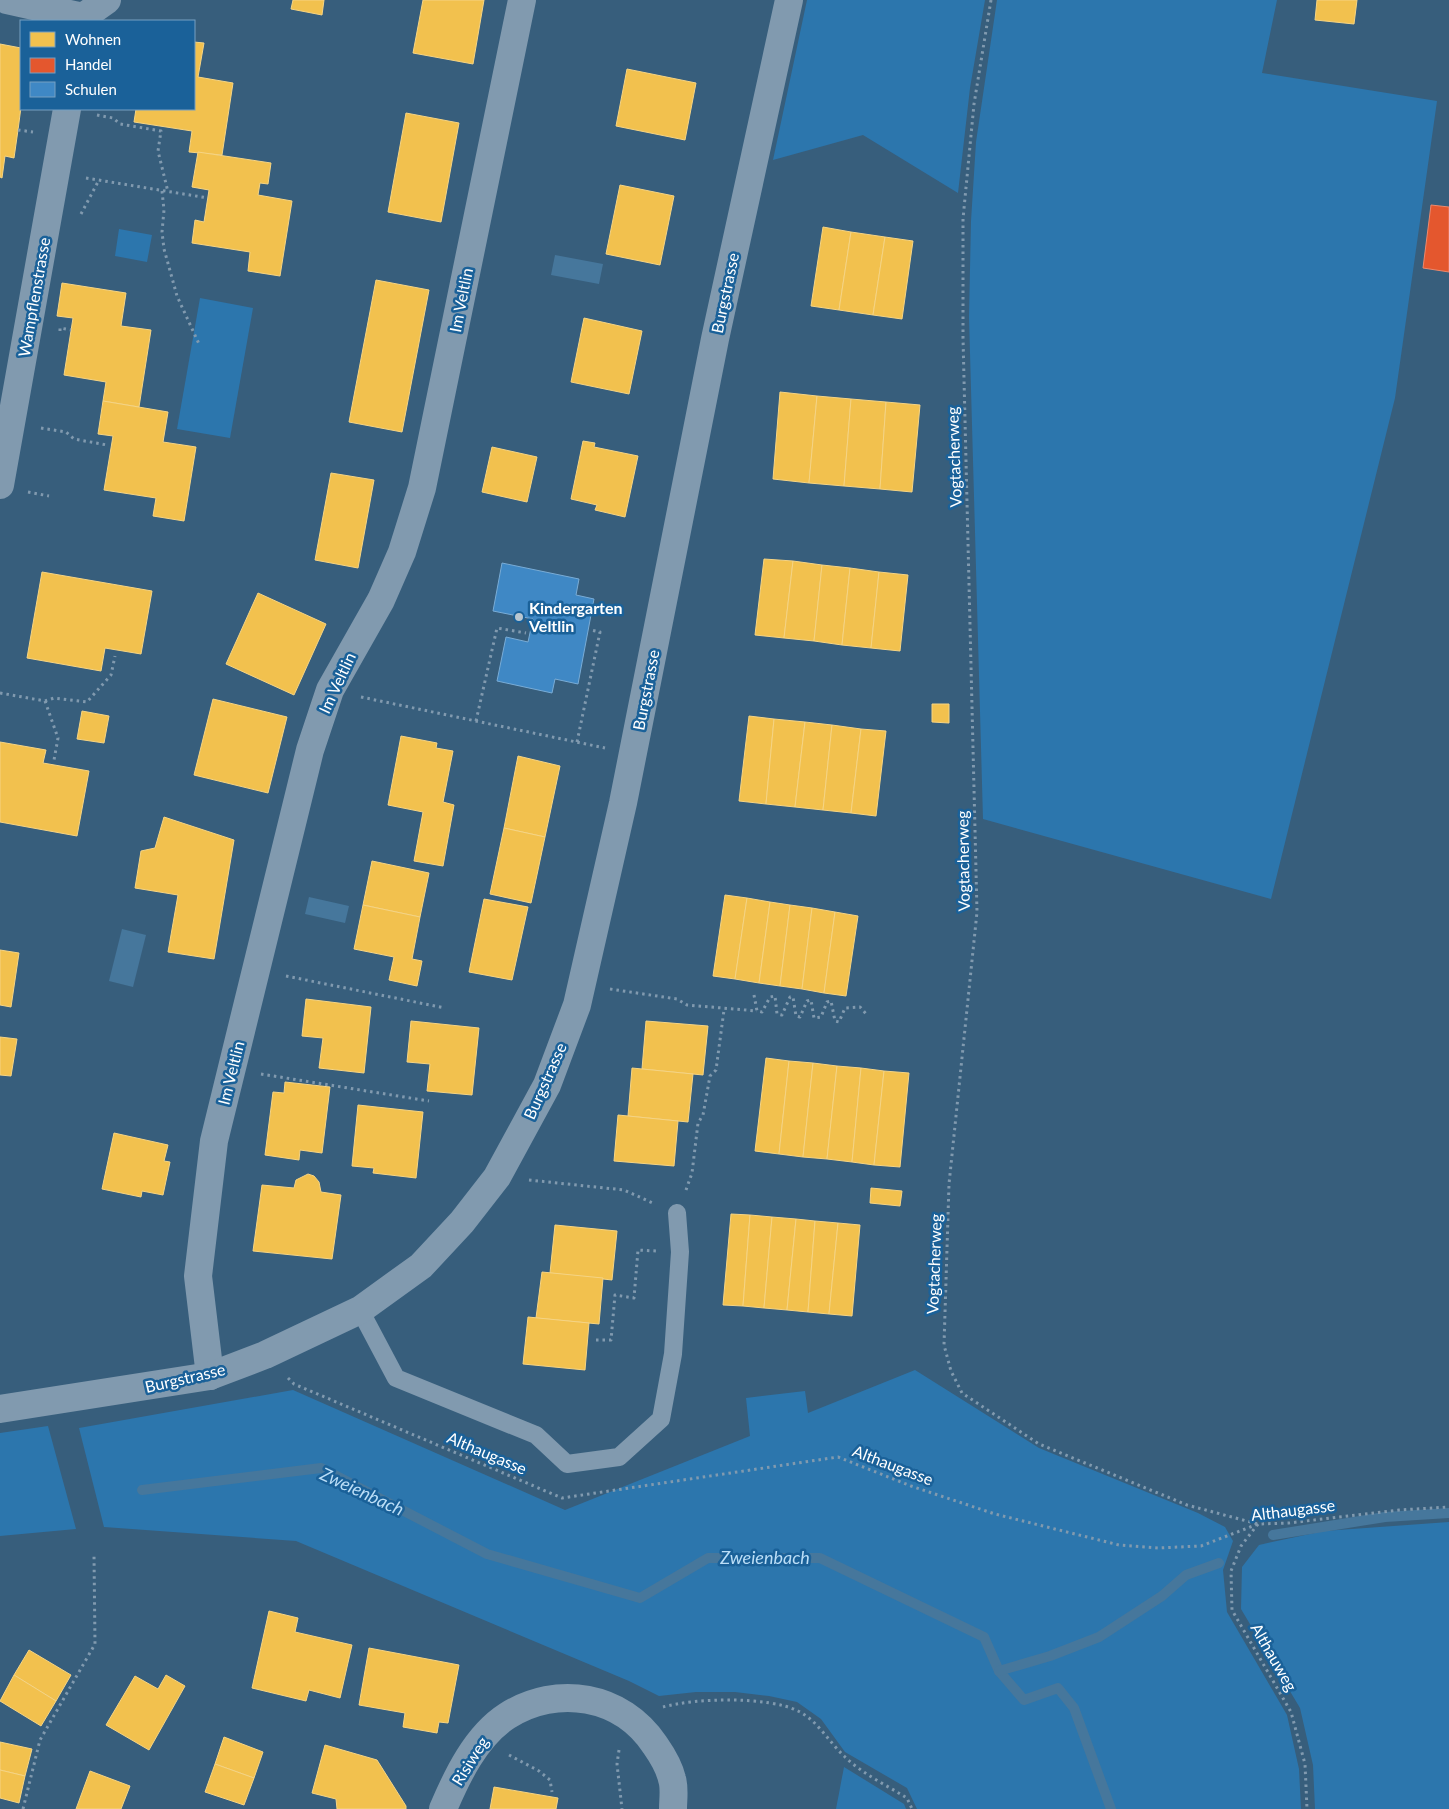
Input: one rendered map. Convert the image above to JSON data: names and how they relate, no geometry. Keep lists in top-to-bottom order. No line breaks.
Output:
{"streets":{"street":["Burgstrasse","Wampflenstrasse","Im Veltlin","Risiweg"],"path":["Vogtacherweg","Althaugasse","Althauweg"]},"crossings":[["Burgstrasse","Im Veltlin"],["Burgstrasse","Althaugasse"],["Vogtacherweg","Althaugasse"],["Vogtacherweg","Althauweg"],["Althaugasse","Althauweg"]],"water":["Zweienbach"],"places":["Kindergarten Veltlin"],"legend":["Wohnen","Handel","Schulen"]}
